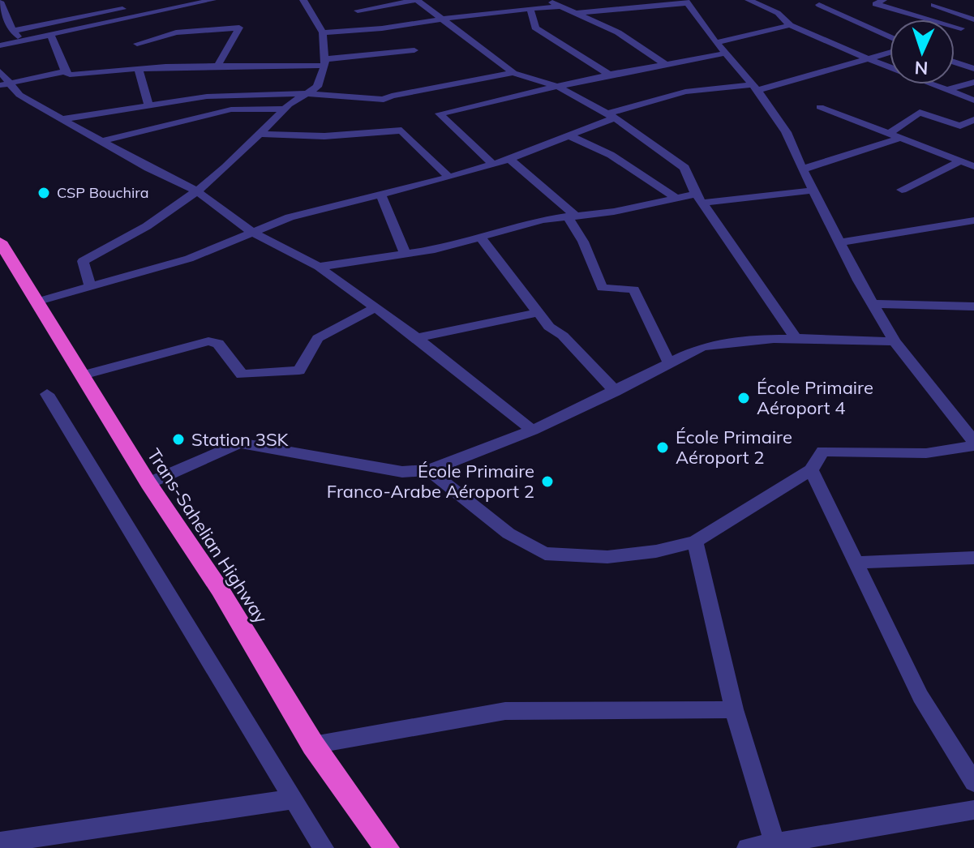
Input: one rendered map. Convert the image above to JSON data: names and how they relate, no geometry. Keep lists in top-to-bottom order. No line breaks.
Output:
{"streets":{"highway":["Trans-Sahelian Highway"]},"places":["CSP Bouchira","École Primaire Aéroport 4","Station 3SK","École Primaire Aéroport 2","École Primaire Franco-Arabe Aéroport 2"],"north":"bottom"}
